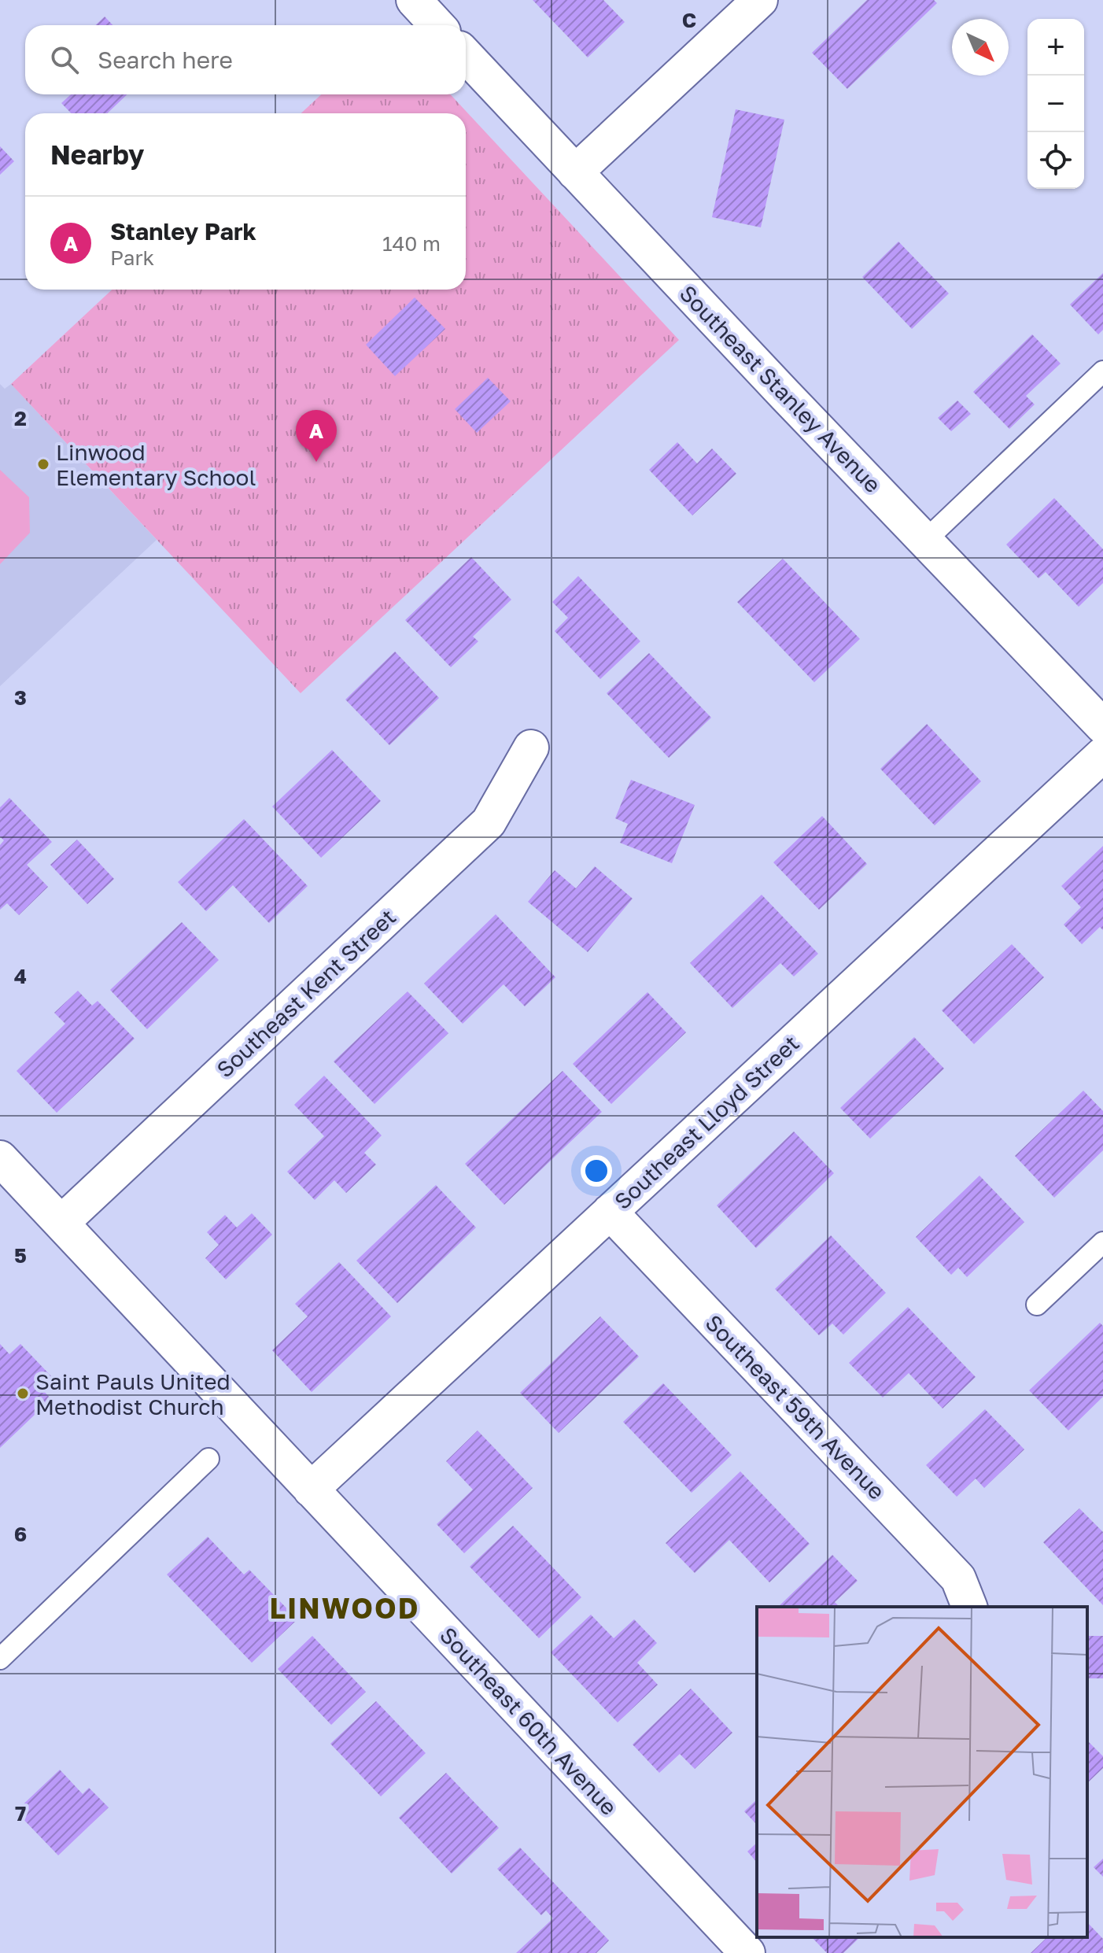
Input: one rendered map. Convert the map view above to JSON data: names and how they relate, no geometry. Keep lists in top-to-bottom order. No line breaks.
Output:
{"streets":{"street":["Southeast Stanley Avenue","Southeast Kent Street","Southeast Lloyd Street","Southeast 59th Avenue","Southeast 60th Avenue"]},"crossings":[["Southeast Kent Street","Southeast 60th Avenue"],["Southeast Lloyd Street","Southeast 59th Avenue"],["Southeast Lloyd Street","Southeast 60th Avenue"]],"districts":["LINWOOD"],"places":["Linwood Elementary School","Saint Pauls United Methodist Church"],"north":"bottom right","page":{"map_buttons":["+","−"],"search":"Search here","heading":"Nearby","list":[{"mark":"A","name":"Stanley Park","note":"Park","value":"140 m"}],"pins":"A"},"grid":{"columns":["C"],"rows":["2","3","4","5","6","7"]}}
